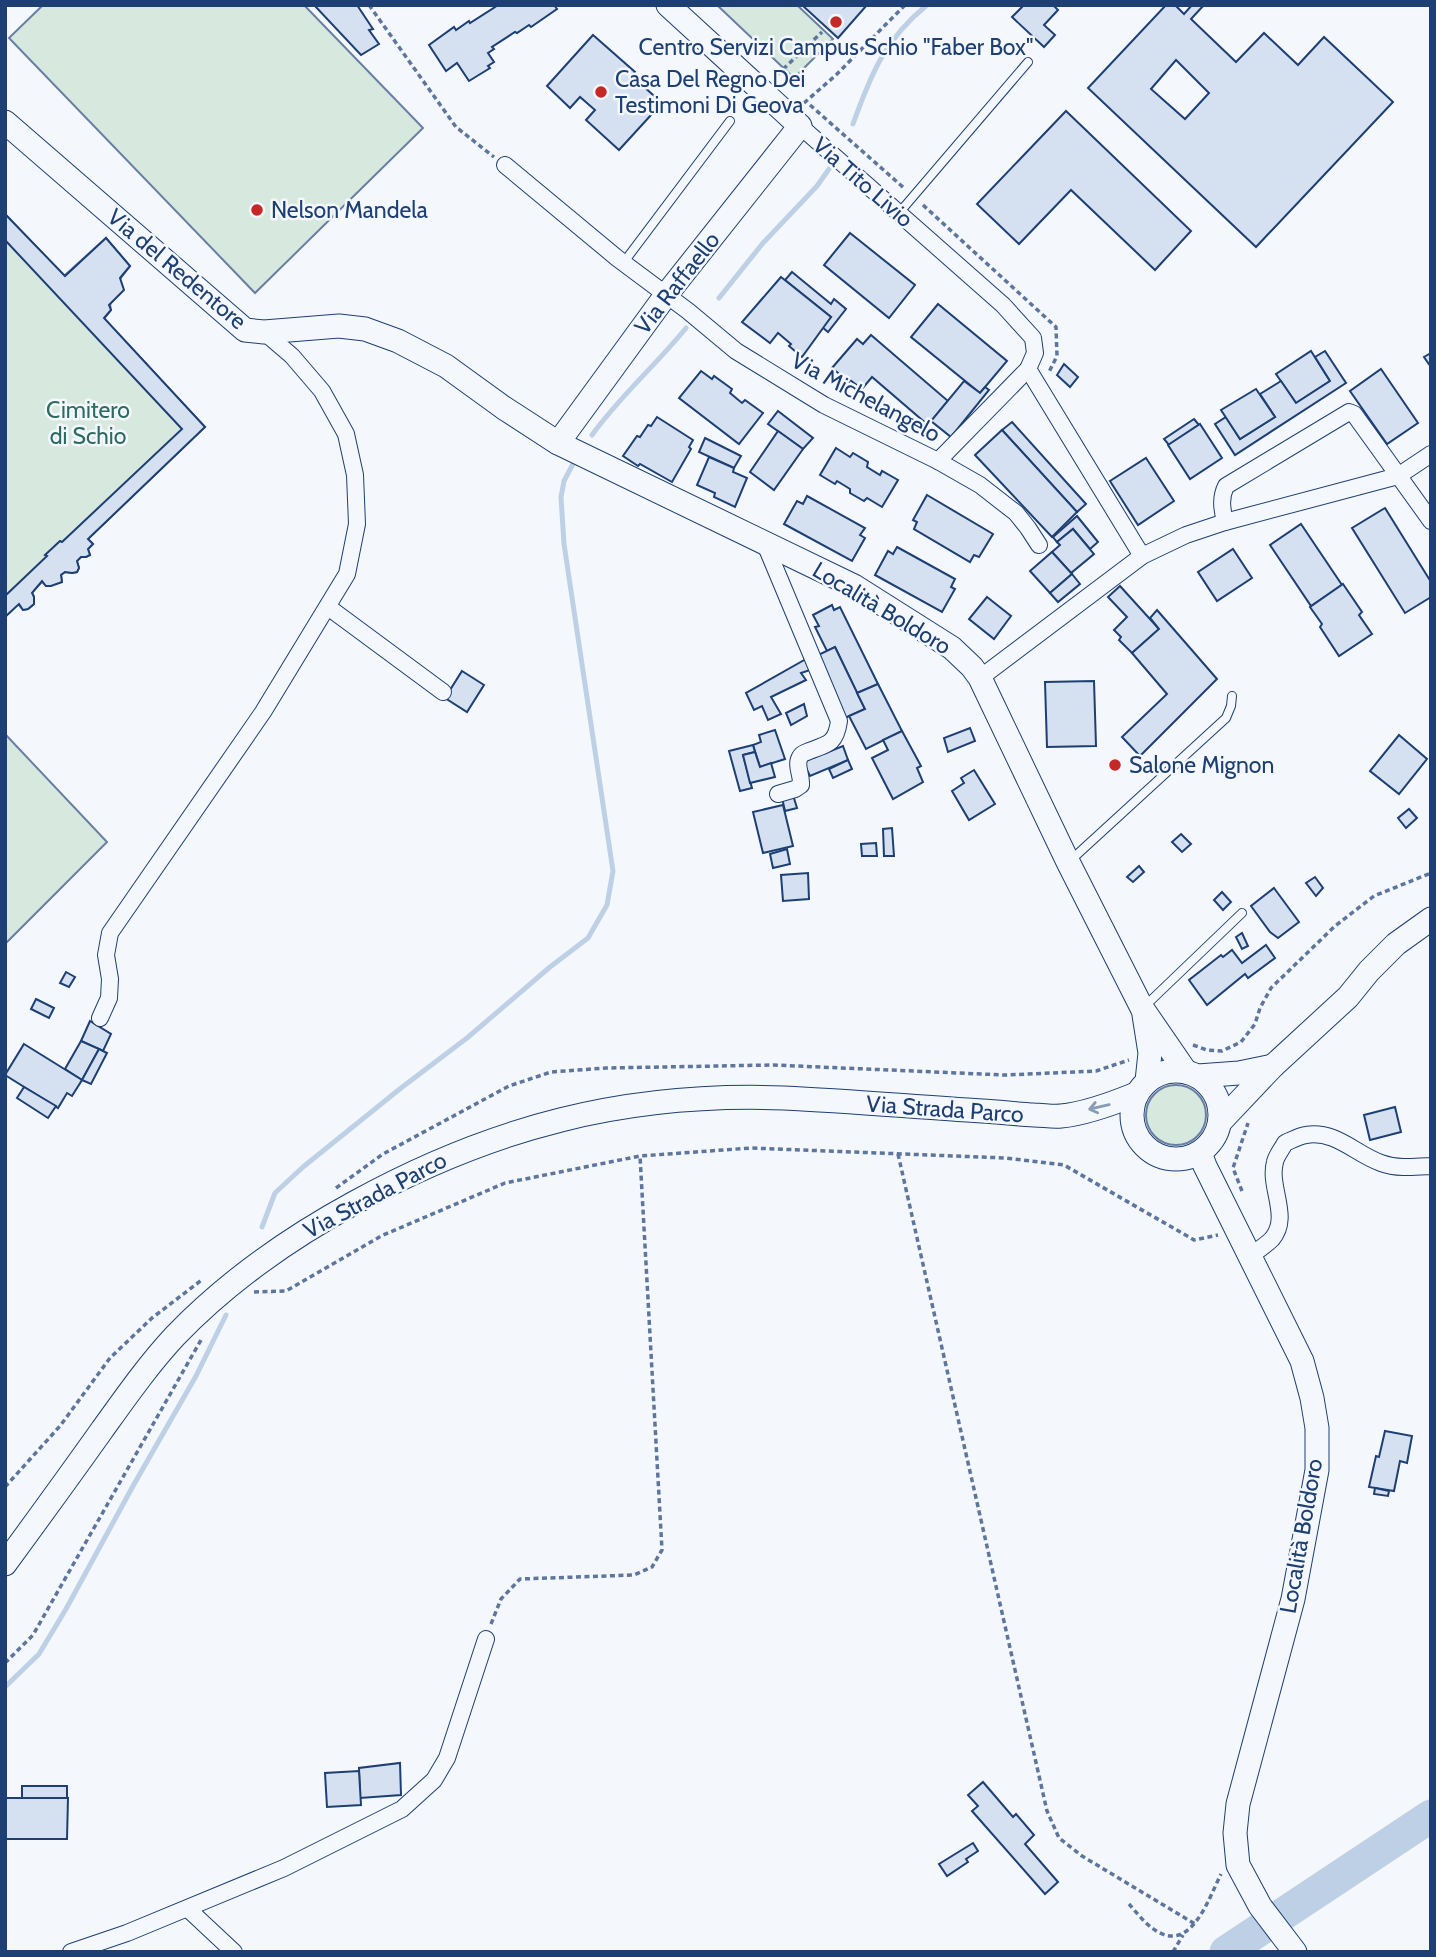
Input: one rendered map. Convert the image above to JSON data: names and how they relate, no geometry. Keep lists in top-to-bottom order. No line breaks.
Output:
{"streets":{"street":["Via Tito Livio","Via del Redentore","Via Raffaello","Via Michelangelo","Località Boldoro","Via Strada Parco"]},"crossings":[["Via Tito Livio","Via Raffaello"],["Via del Redentore","Via Raffaello"],["Via del Redentore","Località Boldoro"],["Via Raffaello","Via Michelangelo"],["Via Raffaello","Località Boldoro"],["Località Boldoro","Via Strada Parco"]],"one_way":["Via Strada Parco"],"parks":["Cimitero di Schio"],"places":["Centro Servizi Campus Schio \"Faber Box\"","Casa Del Regno Dei Testimoni Di Geova","Nelson Mandela","Salone Mignon"]}
